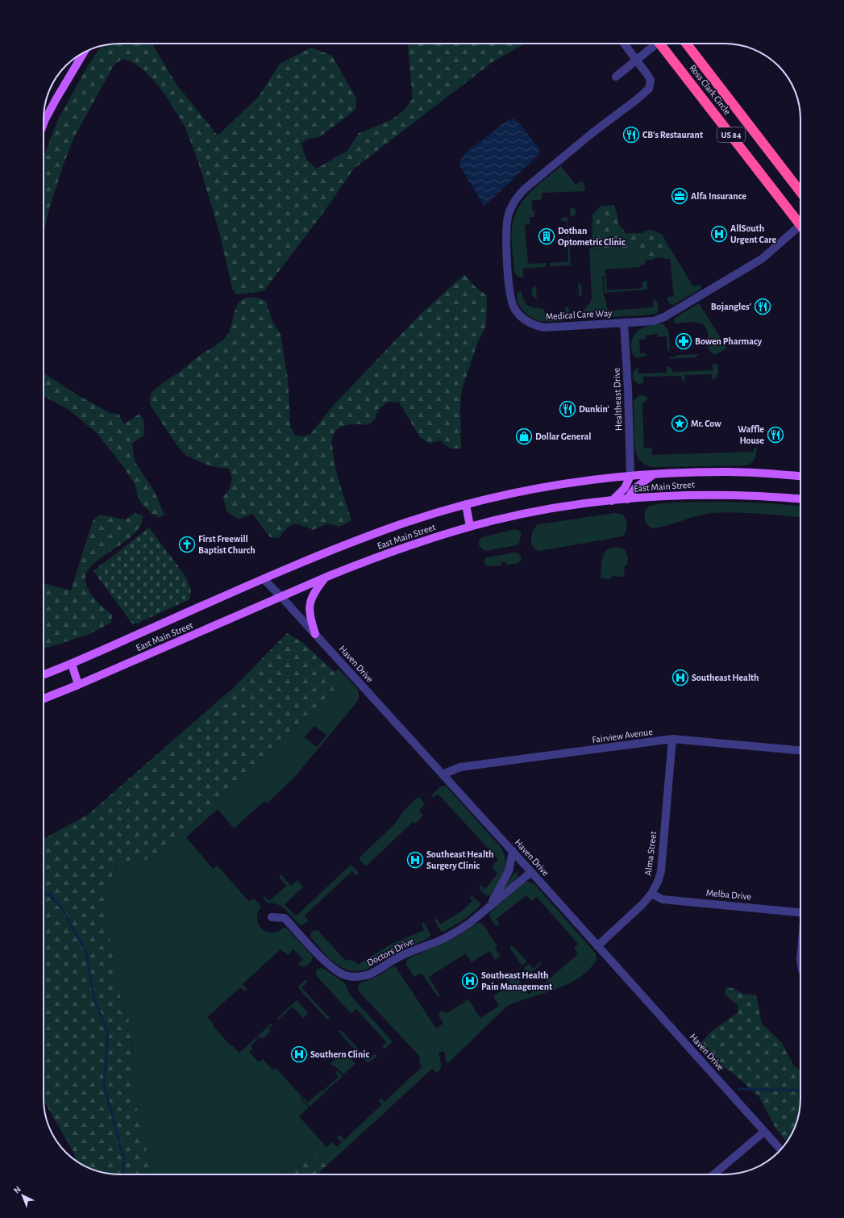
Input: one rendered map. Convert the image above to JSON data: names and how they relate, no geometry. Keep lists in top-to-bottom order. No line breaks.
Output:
{"streets":{"highway":["Ross Clark Circle","US 84"],"main road":["East Main Street"],"street":["Medical Care Way","Healtheast Drive","Haven Drive","Fairview Avenue","Alma Street","Melba Drive","Doctors Drive"]},"crossings":[["Medical Care Way","Healtheast Drive"],["Healtheast Drive","East Main Street"],["East Main Street","Haven Drive"],["Haven Drive","Fairview Avenue"],["Haven Drive","Alma Street"],["Haven Drive","Doctors Drive"],["Fairview Avenue","Alma Street"],["Alma Street","Melba Drive"]],"places":{"restaurant":["CB's Restaurant","Bojangles'","Dunkin'","Waffle House"],"office":["Alfa Insurance"],"hospital":["AllSouth Urgent Care","Southeast Health","Southeast Health Surgery Clinic","Southeast Health Pain Management","Southern Clinic"],"building":["Dothan Optometric Clinic"],"pharmacy":["Bowen Pharmacy"],"place":["Mr. Cow"],"shop":["Dollar General"],"church":["First Freewill Baptist Church"]},"north":"top left"}
